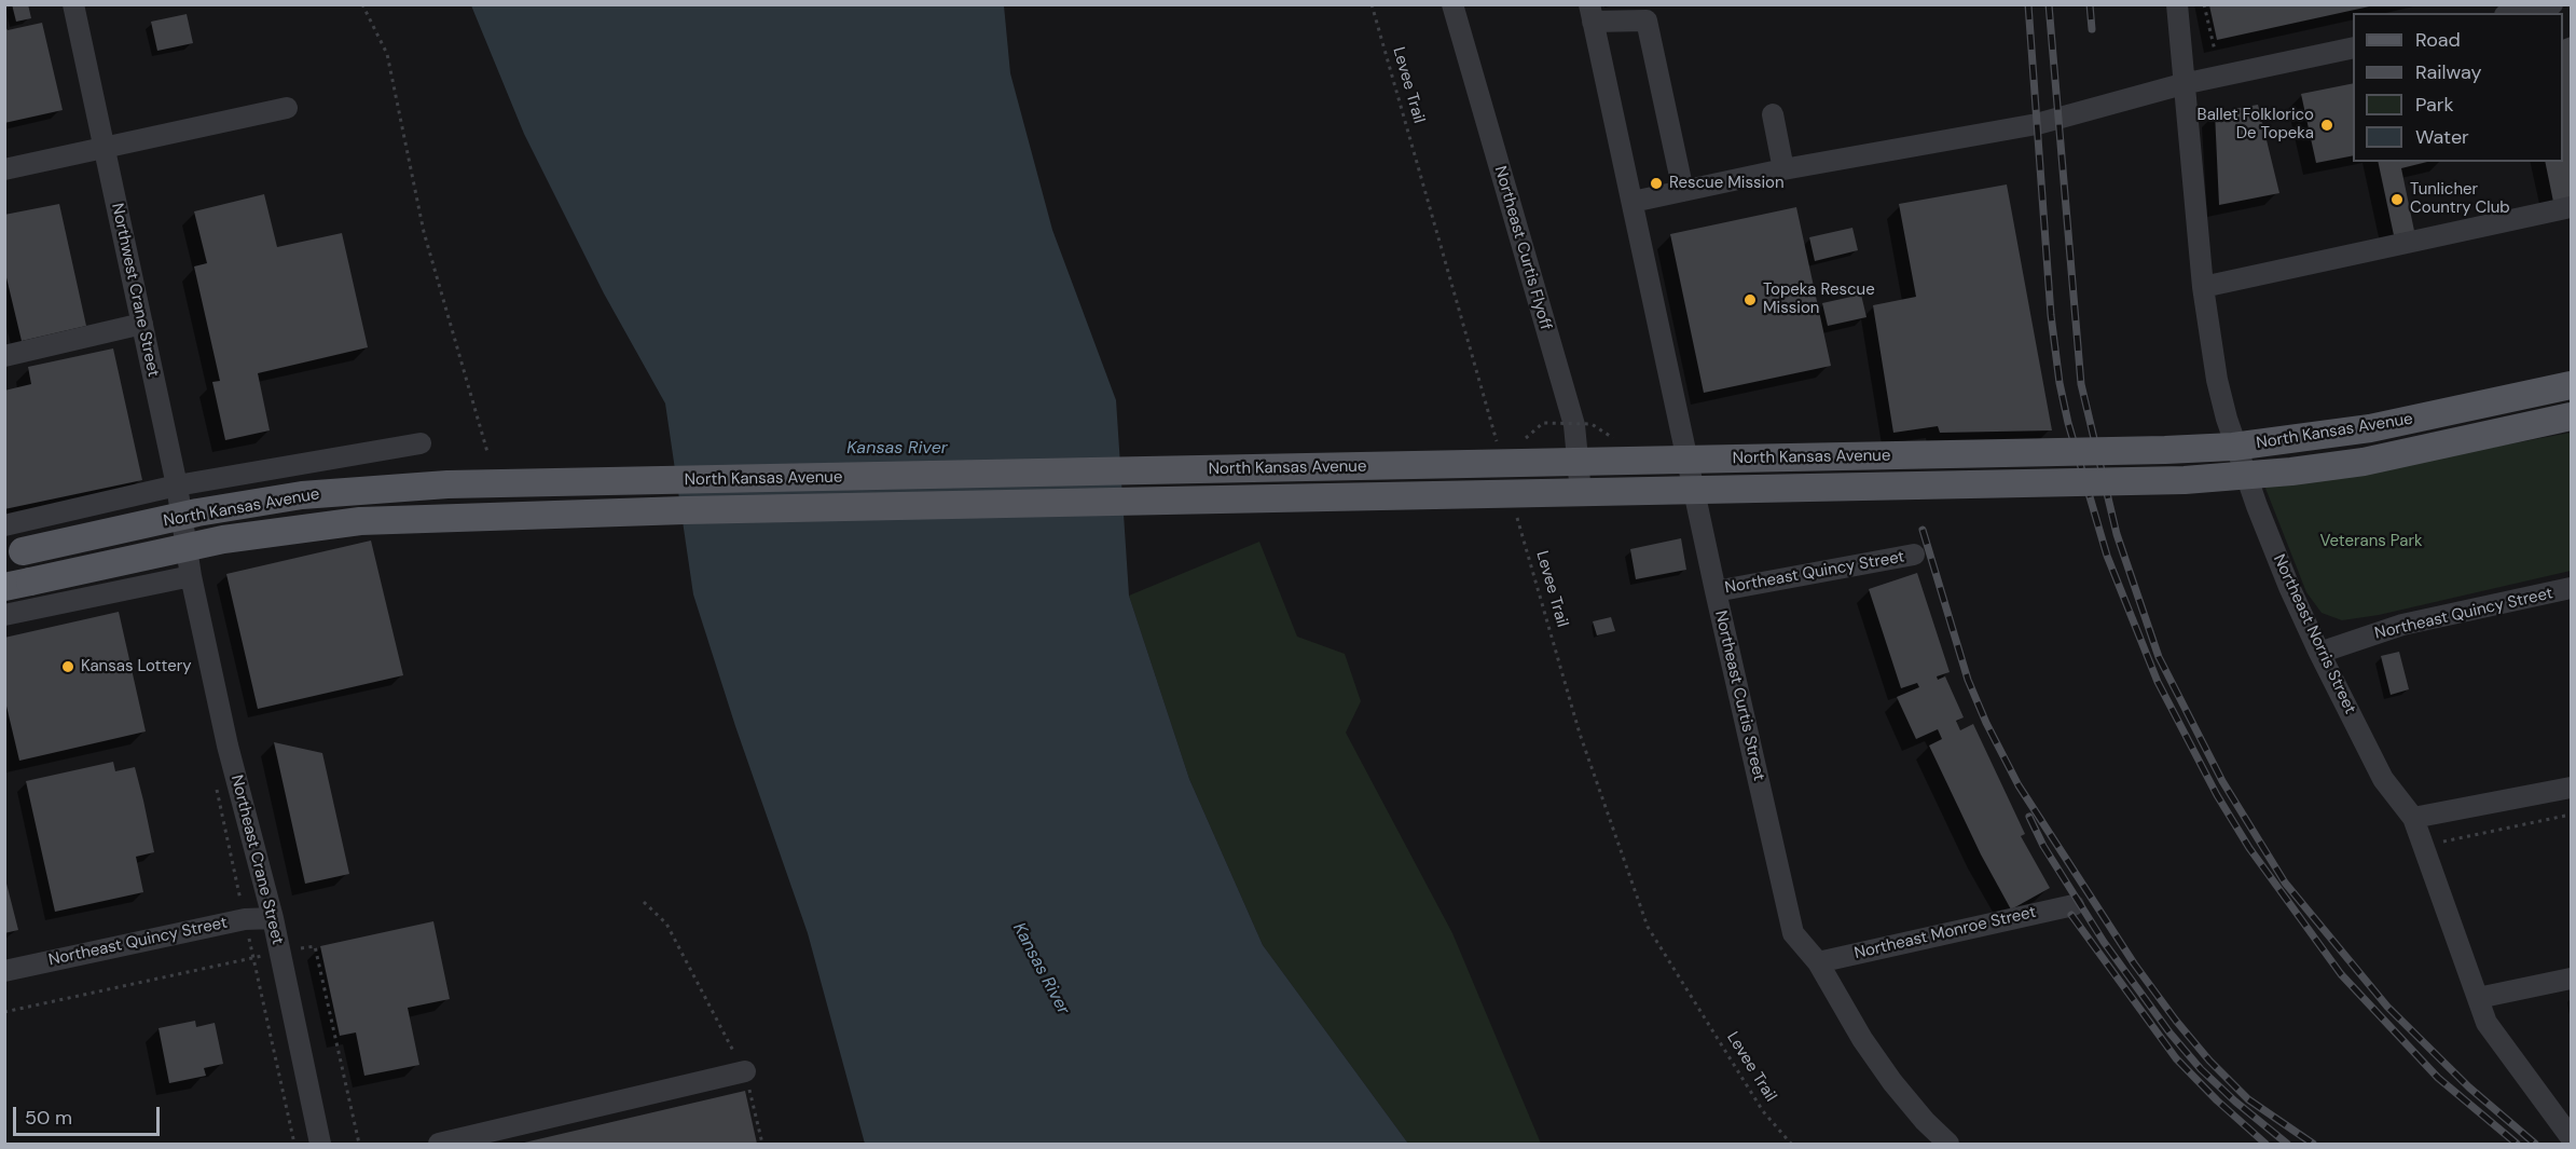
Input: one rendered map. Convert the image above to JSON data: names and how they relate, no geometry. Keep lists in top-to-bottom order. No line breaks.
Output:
{"streets":{"main road":["North Kansas Avenue"],"street":["Northeast Curtis Flyoff","Northwest Crane Street","Northeast Quincy Street","Northeast Norris Street","Northeast Curtis Street","Northeast Crane Street","Northeast Monroe Street"],"path":["Levee Trail"]},"crossings":[["Northeast Curtis Flyoff","North Kansas Avenue"],["Northwest Crane Street","North Kansas Avenue"],["Northwest Crane Street","Northeast Crane Street"],["Northeast Quincy Street","Northeast Norris Street"],["Northeast Quincy Street","Northeast Curtis Street"],["Northeast Quincy Street","Northeast Crane Street"],["Northeast Curtis Street","Northeast Monroe Street"]],"water":["Kansas River"],"parks":["Veterans Park"],"places":["Ballet Folklorico De Topeka","Rescue Mission","Tunlicher Country Club","Topeka Rescue Mission","Kansas Lottery"],"legend":["Road","Railway","Park","Water"],"scale_bar":"50 m"}
